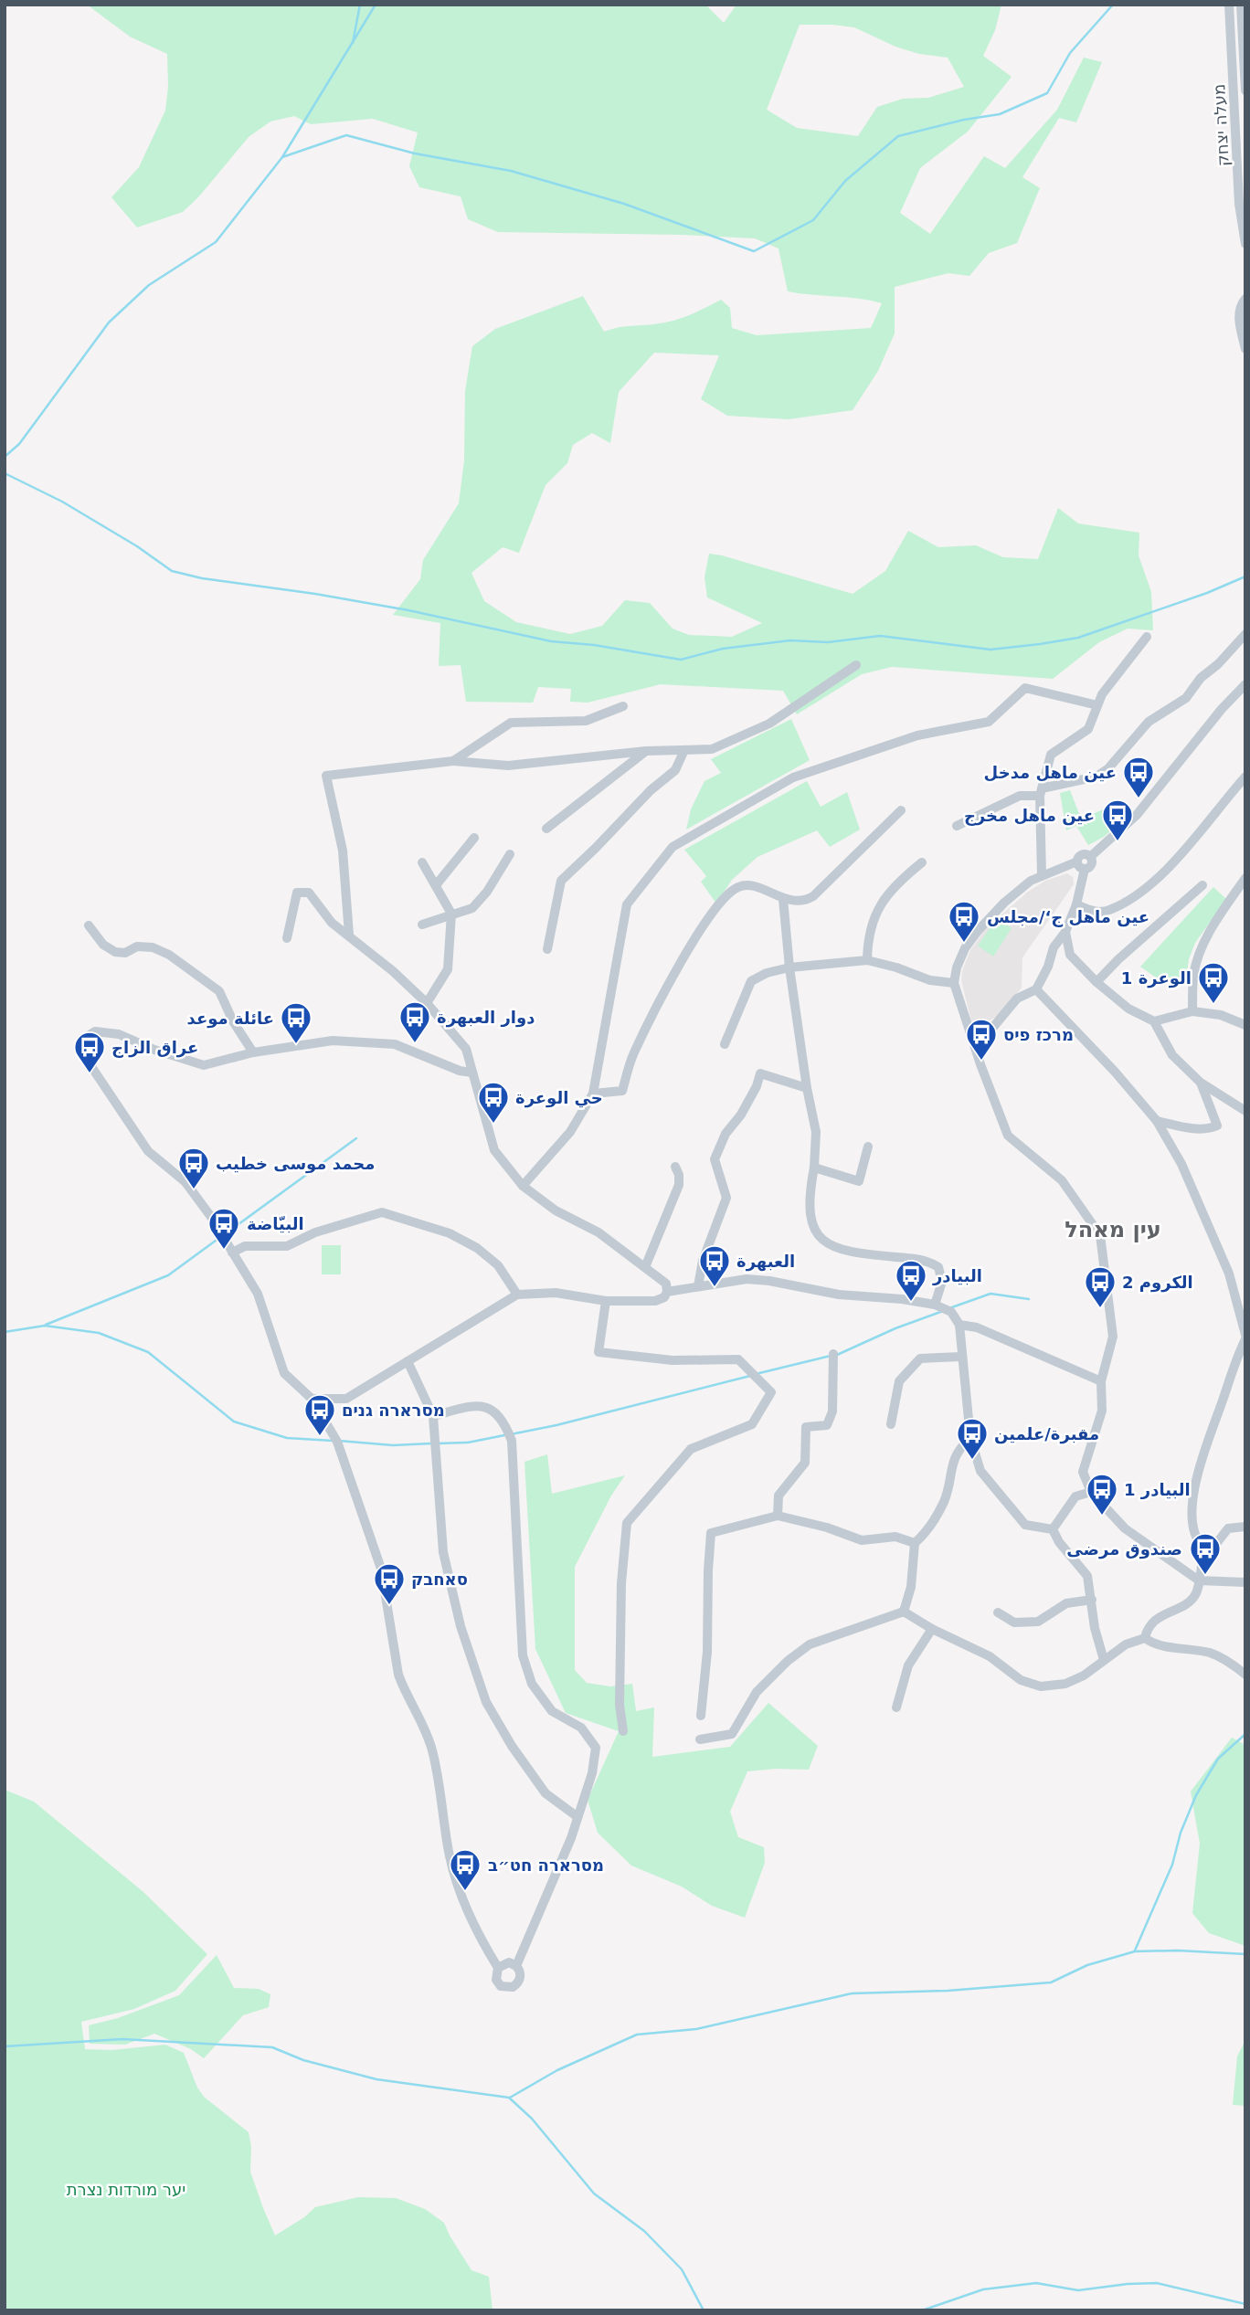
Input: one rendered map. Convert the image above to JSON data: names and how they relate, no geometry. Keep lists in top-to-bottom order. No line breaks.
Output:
{"streets":{"street":["מעלה יצחק"]},"districts":["עין מאהל"],"parks":["יער מורדות נצרת"],"places":{"bus stop":["عين ماهل مدخل","عين ماهل مخرج","عين ماهل ج‘/مجلس","الوعرة 1","دوار العبهرة","عائلة موعد","מרכז פיס","عراق الزاج","حي الوعرة","محمد موسى خطيب","البيّاضة","العبهرة","البيادر","الكروم 2","מסרארה גנים","مقبرة/علمين","البيادر 1","صندوق مرضى","סאחבק","מסרארה חט״ב"]}}
